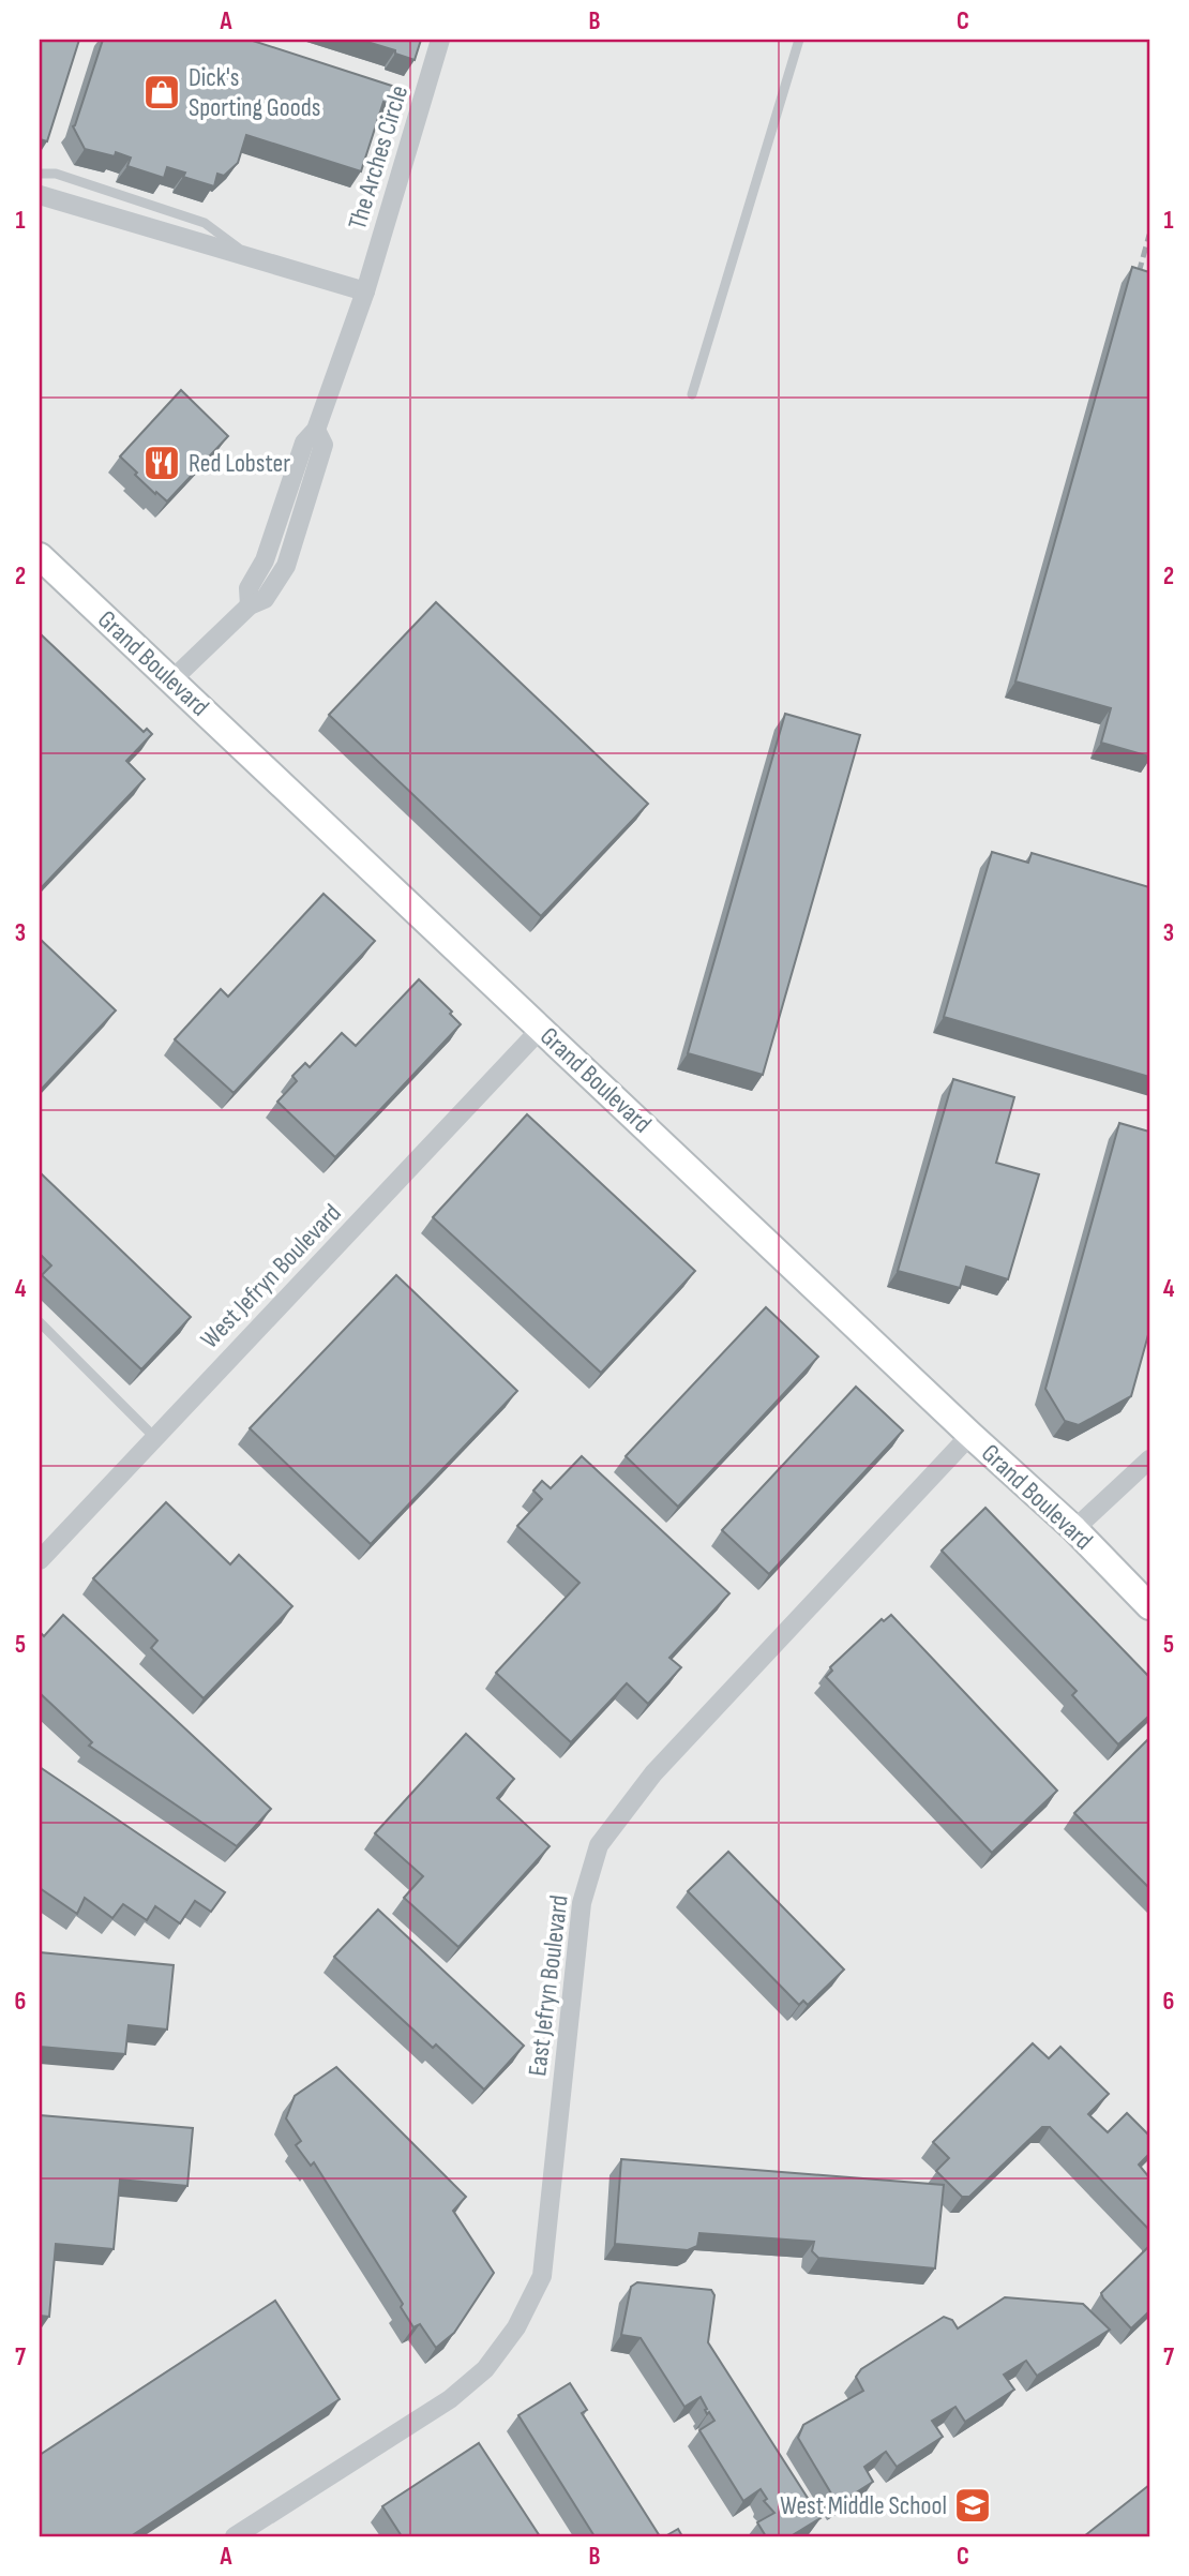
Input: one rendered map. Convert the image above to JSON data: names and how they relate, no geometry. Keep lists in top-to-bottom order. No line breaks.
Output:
{"streets":{"street":["The Arches Circle","Grand Boulevard","West Jefryn Boulevard","East Jefryn Boulevard"]},"crossings":[["The Arches Circle","Grand Boulevard"],["Grand Boulevard","West Jefryn Boulevard"],["Grand Boulevard","East Jefryn Boulevard"]],"places":{"shop":["Dick's Sporting Goods"],"restaurant":["Red Lobster"],"school or university":["West Middle School"]},"grid":{"columns":["A","B","C"],"rows":["1","2","3","4","5","6","7"]}}
